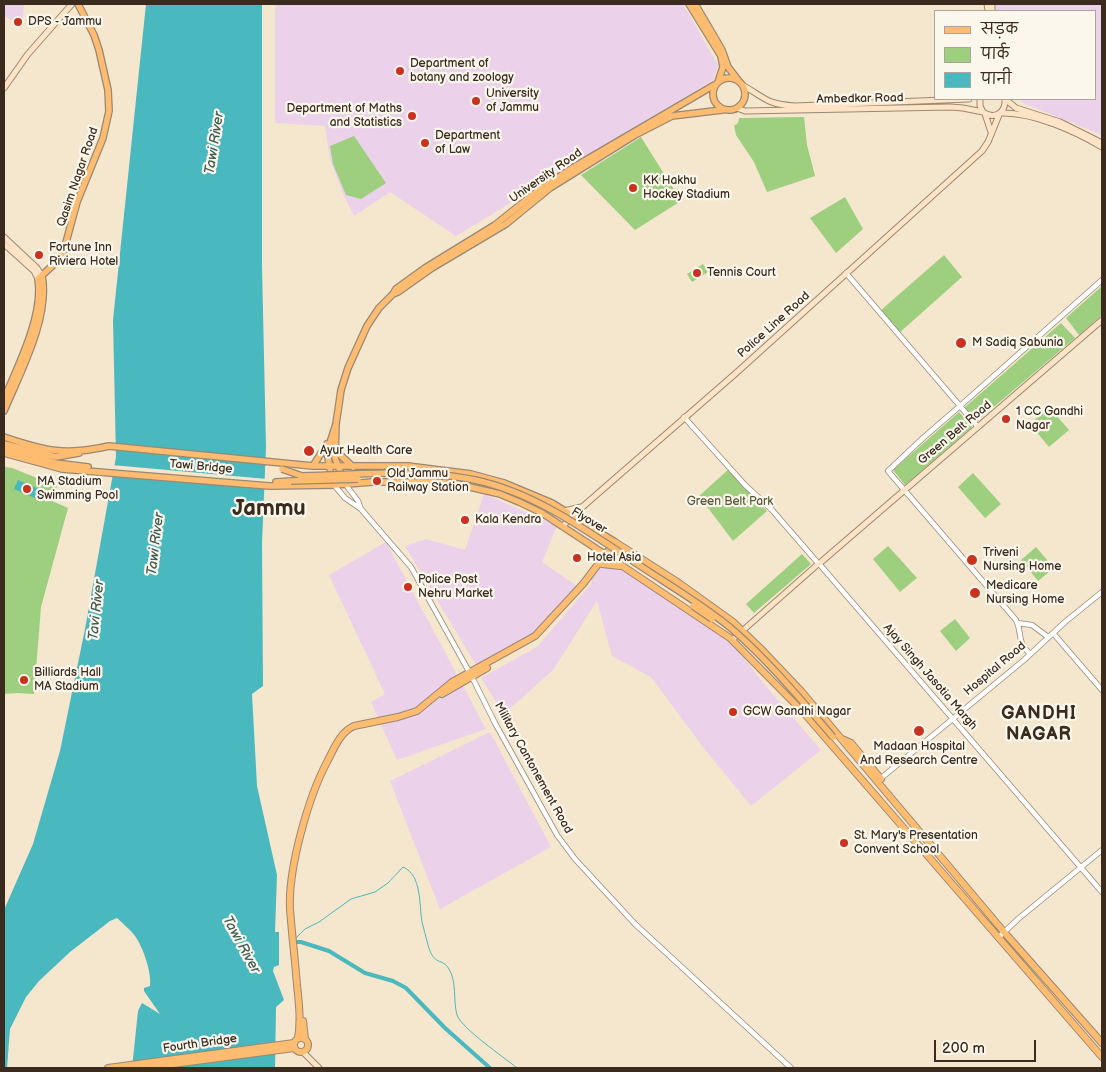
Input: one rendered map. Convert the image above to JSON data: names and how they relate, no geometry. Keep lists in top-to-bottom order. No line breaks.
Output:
{"streets":{"highway":["Fourth Bridge"],"main road":["Ambedkar Road","University Road","Qasim Nagar Road","Police Line Road","Green Belt Road","Tawi Bridge","Flyover"],"street":["Hospital Road","Ajay Singh Jasotia Margh","Military Cantonement Road"]},"crossings":[["Ambedkar Road","University Road"],["Ambedkar Road","Police Line Road"],["Police Line Road","Ajay Singh Jasotia Margh"],["Green Belt Road","Ajay Singh Jasotia Margh"],["Tawi Bridge","Flyover"],["Hospital Road","Ajay Singh Jasotia Margh"]],"districts":["Jammu","GANDHI NAGAR"],"water":["Tawi River","Tavi River"],"parks":["Green Belt Park"],"places":["DPS - Jammu","Department of botany and zoology","University of Jammu","Department of Maths and Statistics","Department of Law","KK Hakhu Hockey Stadium","Fortune Inn Riviera Hotel","Tennis Court","M Sadiq Sabunia","1 CC Gandhi Nagar","Ayur Health Care","Old Jammu Railway Station","MA Stadium Swimming Pool","Kala Kendra","Hotel Asia","Triveni Nursing Home","Police Post Nehru Market","Medicare Nursing Home","Billiards Hall MA Stadium","GCW Gandhi Nagar","Madaan Hospital And Research Centre","St. Mary's Presentation Convent School"],"legend":["सड़क","पार्क","पानी"],"scale_bar":"200 m"}
